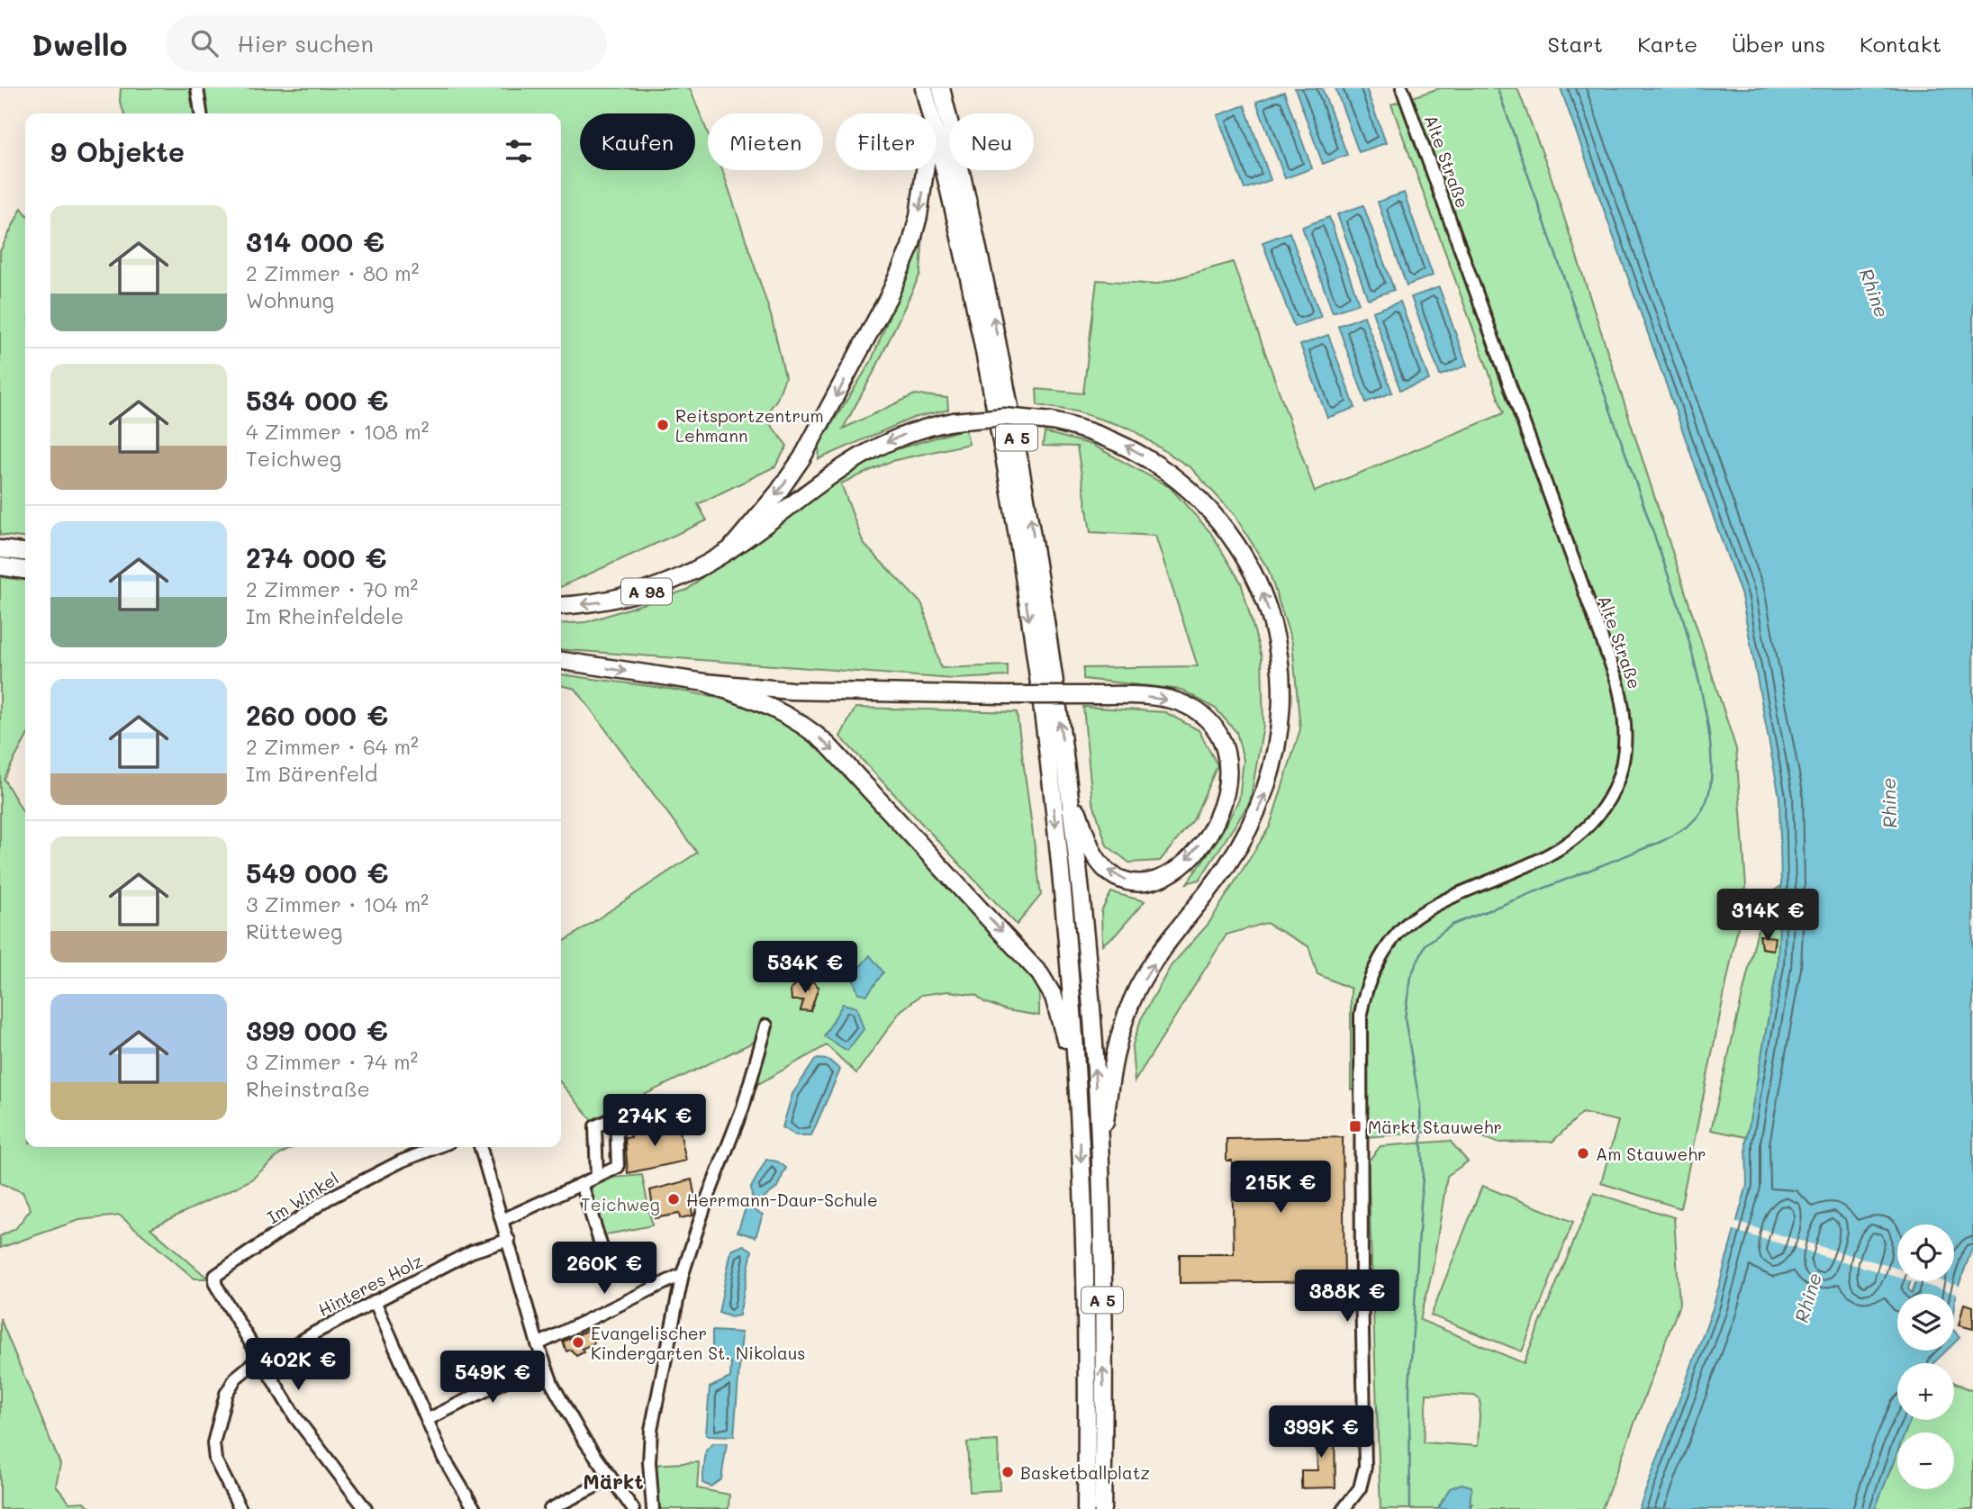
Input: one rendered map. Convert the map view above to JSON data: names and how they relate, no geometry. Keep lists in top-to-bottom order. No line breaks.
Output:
{"streets":{"highway":["A 5","A 98"],"street":["Alte Straße","Im Winkel","Hinteres Holz"]},"crossings":[["Im Winkel","Hinteres Holz"]],"districts":["Märkt"],"water":["Rhine"],"parks":["Teichweg"],"places":{"other":["Reitsportzentrum Lehmann","Am Stauwehr","Herrmann-Daur-Schule","Evangelischer Kindergarten St. Nikolaus","Basketballplatz"],"transit":["Märkt Stauwehr"]},"page":{"header":"Dwello","search":"Hier suchen","nav":["Start","Karte","Über uns","Kontakt"],"chip":["Kaufen","Mieten","Filter","Neu"],"heading":"9 Objekte","list":[{"name":"314 000 €","note":"2 Zimmer · 80 m² · Wohnung"},{"name":"534 000 €","note":"4 Zimmer · 108 m² · Teichweg"},{"name":"274 000 €","note":"2 Zimmer · 70 m² · Im Rheinfeldele"},{"name":"260 000 €","note":"2 Zimmer · 64 m² · Im Bärenfeld"},{"name":"549 000 €","note":"3 Zimmer · 104 m² · Rütteweg"},{"name":"399 000 €","note":"3 Zimmer · 74 m² · Rheinstraße"}],"price":["314K €","534K €","274K €","215K €","260K €","388K €","402K €","549K €","399K €"],"map_buttons":["+","−"]}}
